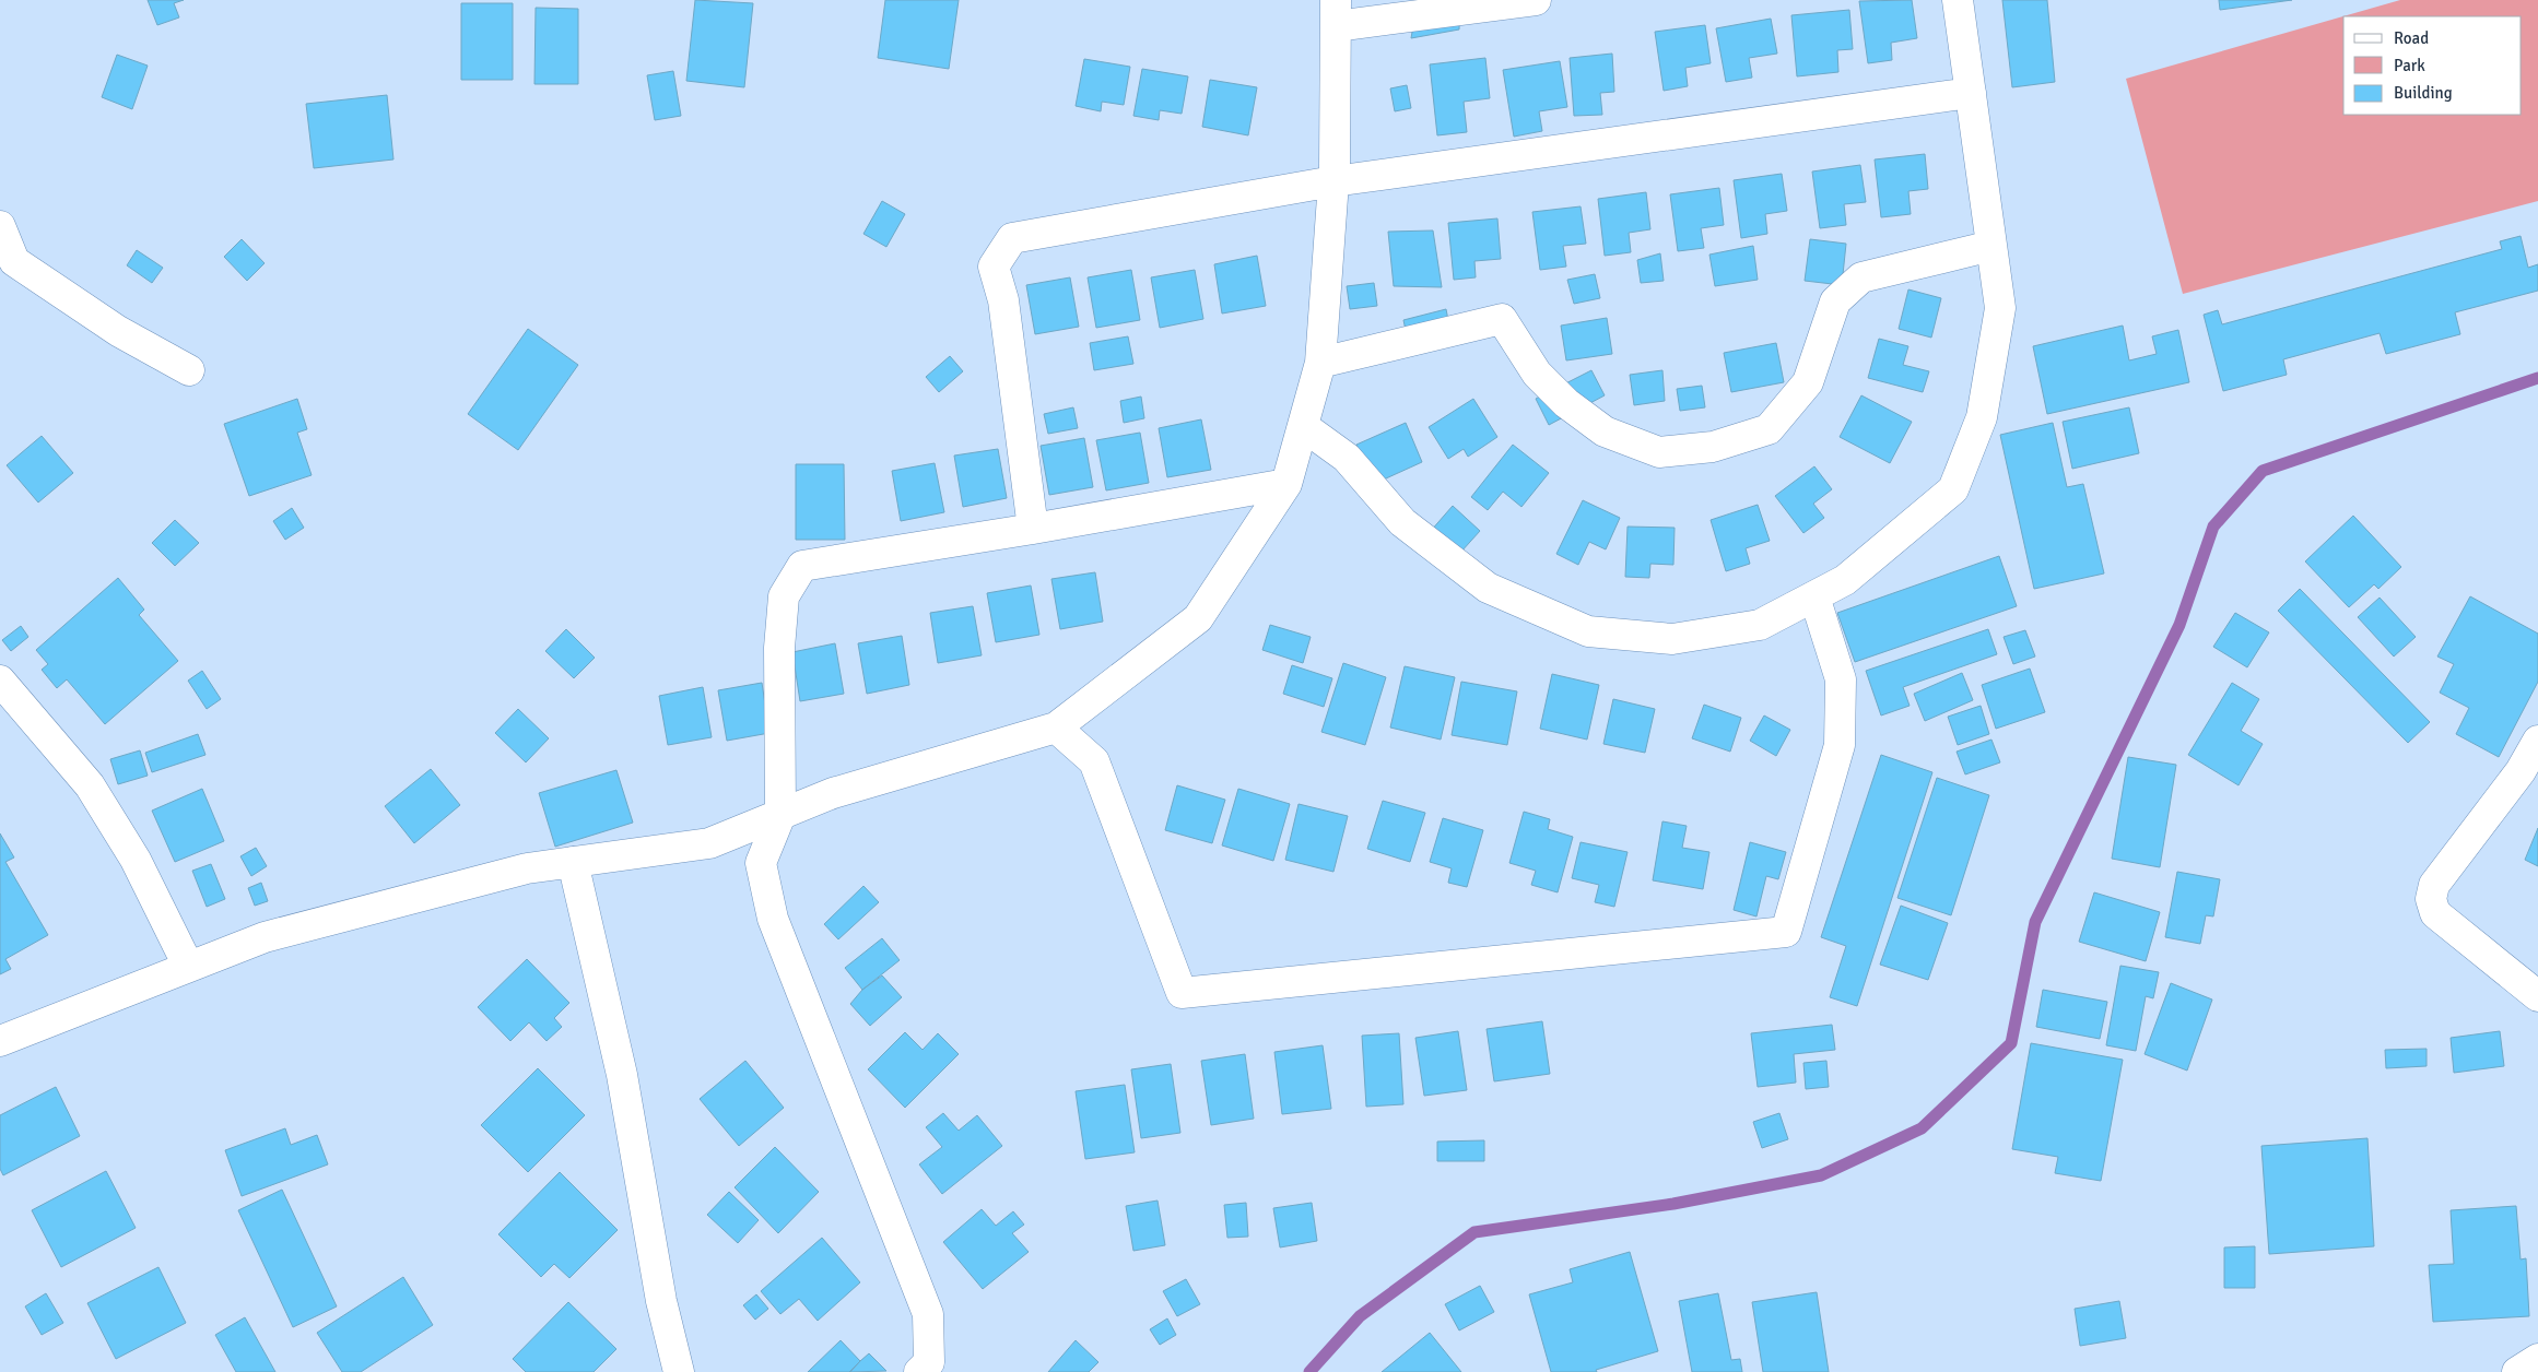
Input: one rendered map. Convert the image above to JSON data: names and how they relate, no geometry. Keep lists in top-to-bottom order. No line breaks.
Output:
{"legend":["Road","Park","Building"]}
